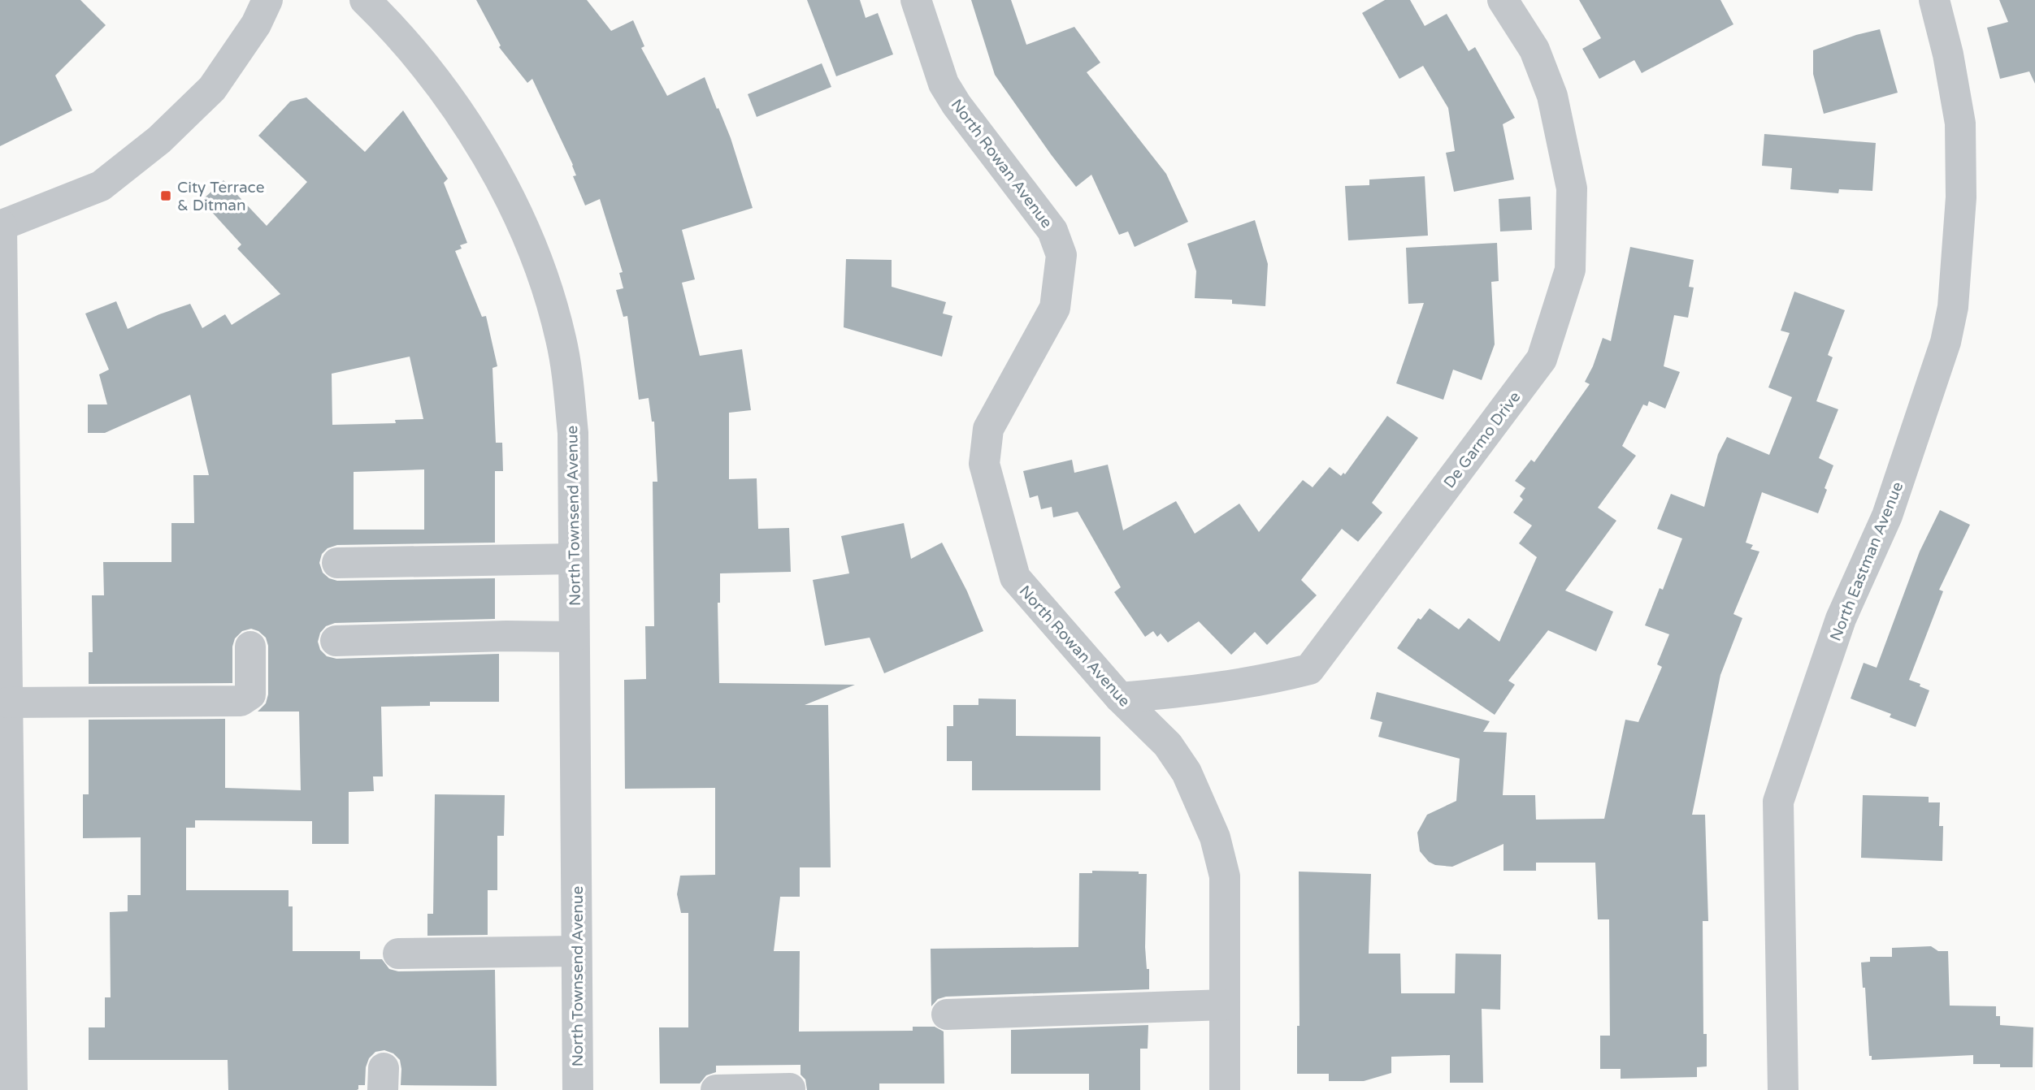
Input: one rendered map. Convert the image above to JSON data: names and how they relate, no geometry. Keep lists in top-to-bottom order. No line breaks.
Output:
{"streets":{"street":["North Rowan Avenue","De Garmo Drive","North Townsend Avenue","North Eastman Avenue"]},"crossings":[["North Rowan Avenue","De Garmo Drive"]],"places":{"transit":["City Terrace & Ditman"]}}
